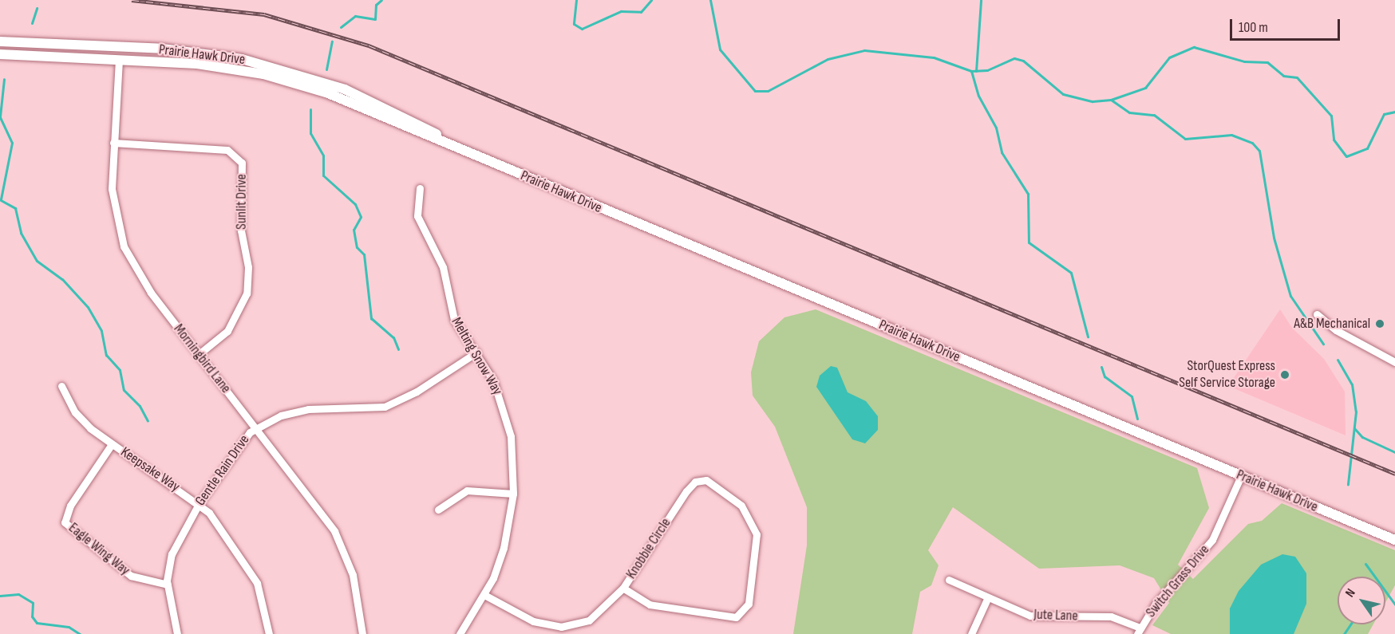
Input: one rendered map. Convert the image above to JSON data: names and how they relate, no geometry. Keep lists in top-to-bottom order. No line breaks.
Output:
{"streets":{"street":["Prairie Hawk Drive","Sunlit Drive","Melting Snow Way","Morningbird Lane","Keepsake Way","Gentle Rain Drive","Knobbie Circle","Eagle Wing Way","Switch Grass Drive","Jute Lane"]},"crossings":[["Prairie Hawk Drive","Morningbird Lane"],["Prairie Hawk Drive","Switch Grass Drive"],["Sunlit Drive","Morningbird Lane"],["Melting Snow Way","Gentle Rain Drive"],["Morningbird Lane","Gentle Rain Drive"],["Keepsake Way","Gentle Rain Drive"],["Keepsake Way","Eagle Wing Way"],["Gentle Rain Drive","Eagle Wing Way"],["Switch Grass Drive","Jute Lane"]],"places":["A&B Mechanical","StorQuest Express Self Service Storage"],"scale_bar":"100 m","north":"top left"}
